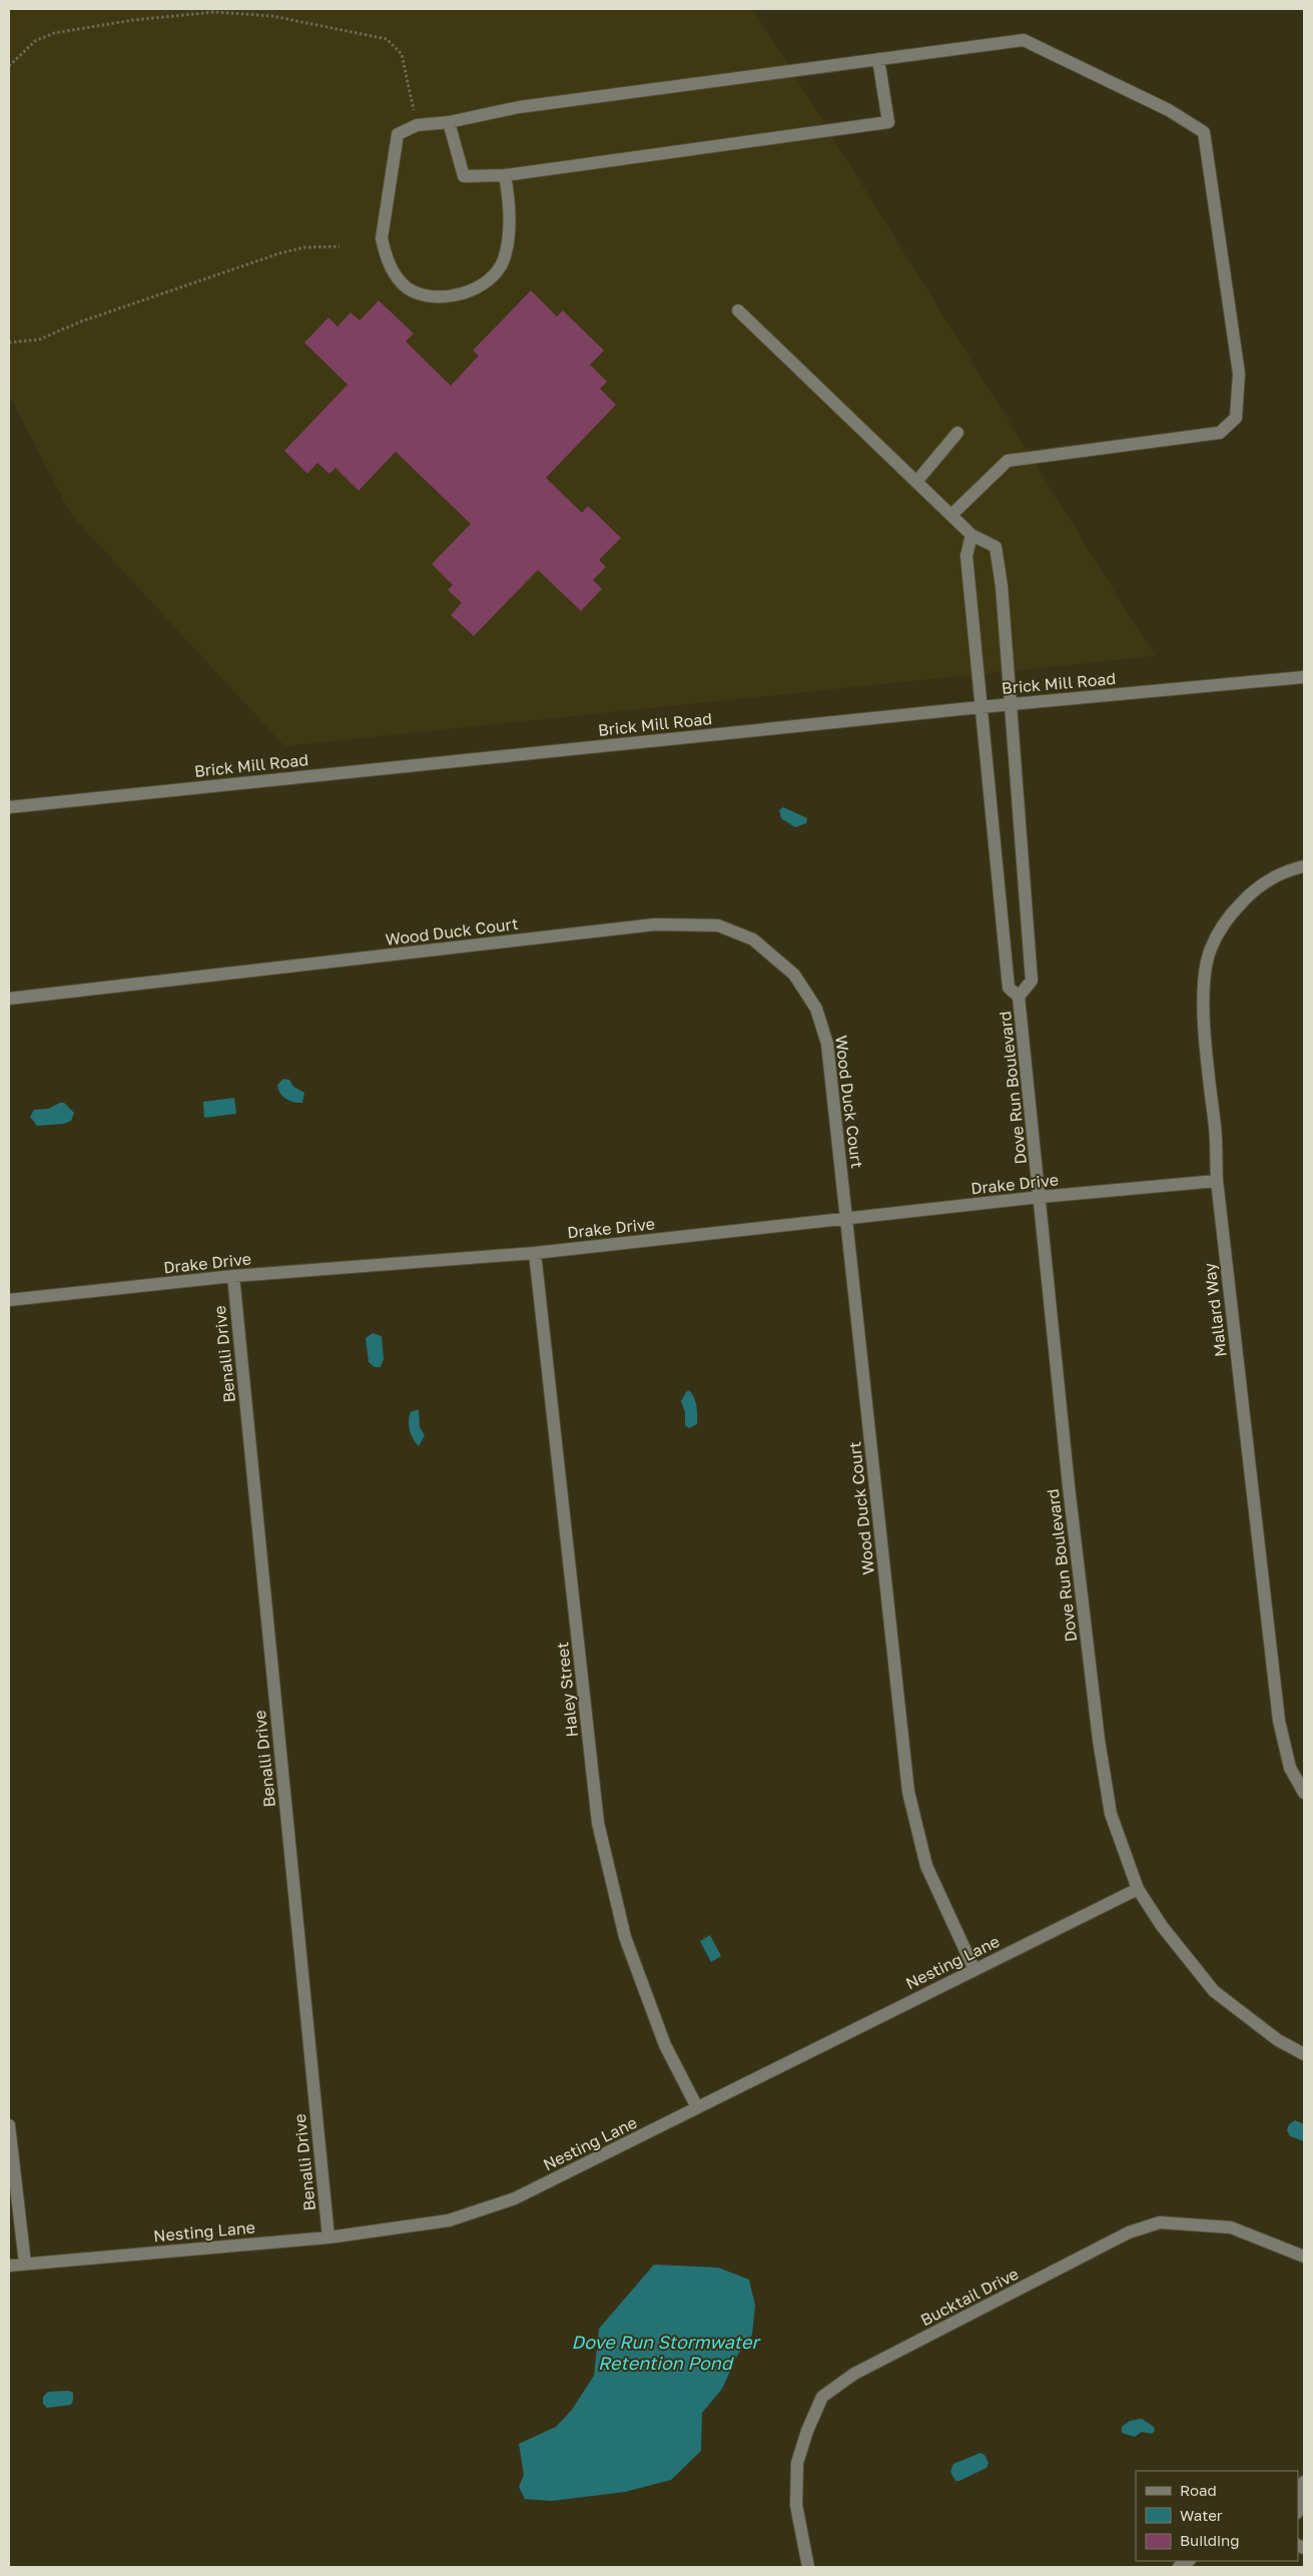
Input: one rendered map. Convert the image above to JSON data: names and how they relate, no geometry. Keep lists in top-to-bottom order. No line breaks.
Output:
{"streets":{"street":["Brick Mill Road","Wood Duck Court","Dove Run Boulevard","Drake Drive","Mallard Way","Benalli Drive","Haley Street","Nesting Lane","Bucktail Drive"]},"crossings":[["Brick Mill Road","Dove Run Boulevard"],["Wood Duck Court","Drake Drive"],["Wood Duck Court","Nesting Lane"],["Dove Run Boulevard","Drake Drive"],["Dove Run Boulevard","Nesting Lane"],["Drake Drive","Mallard Way"],["Drake Drive","Benalli Drive"],["Drake Drive","Haley Street"],["Benalli Drive","Nesting Lane"],["Haley Street","Nesting Lane"]],"water":["Dove Run Stormwater Retention Pond"],"legend":["Road","Water","Building"]}
